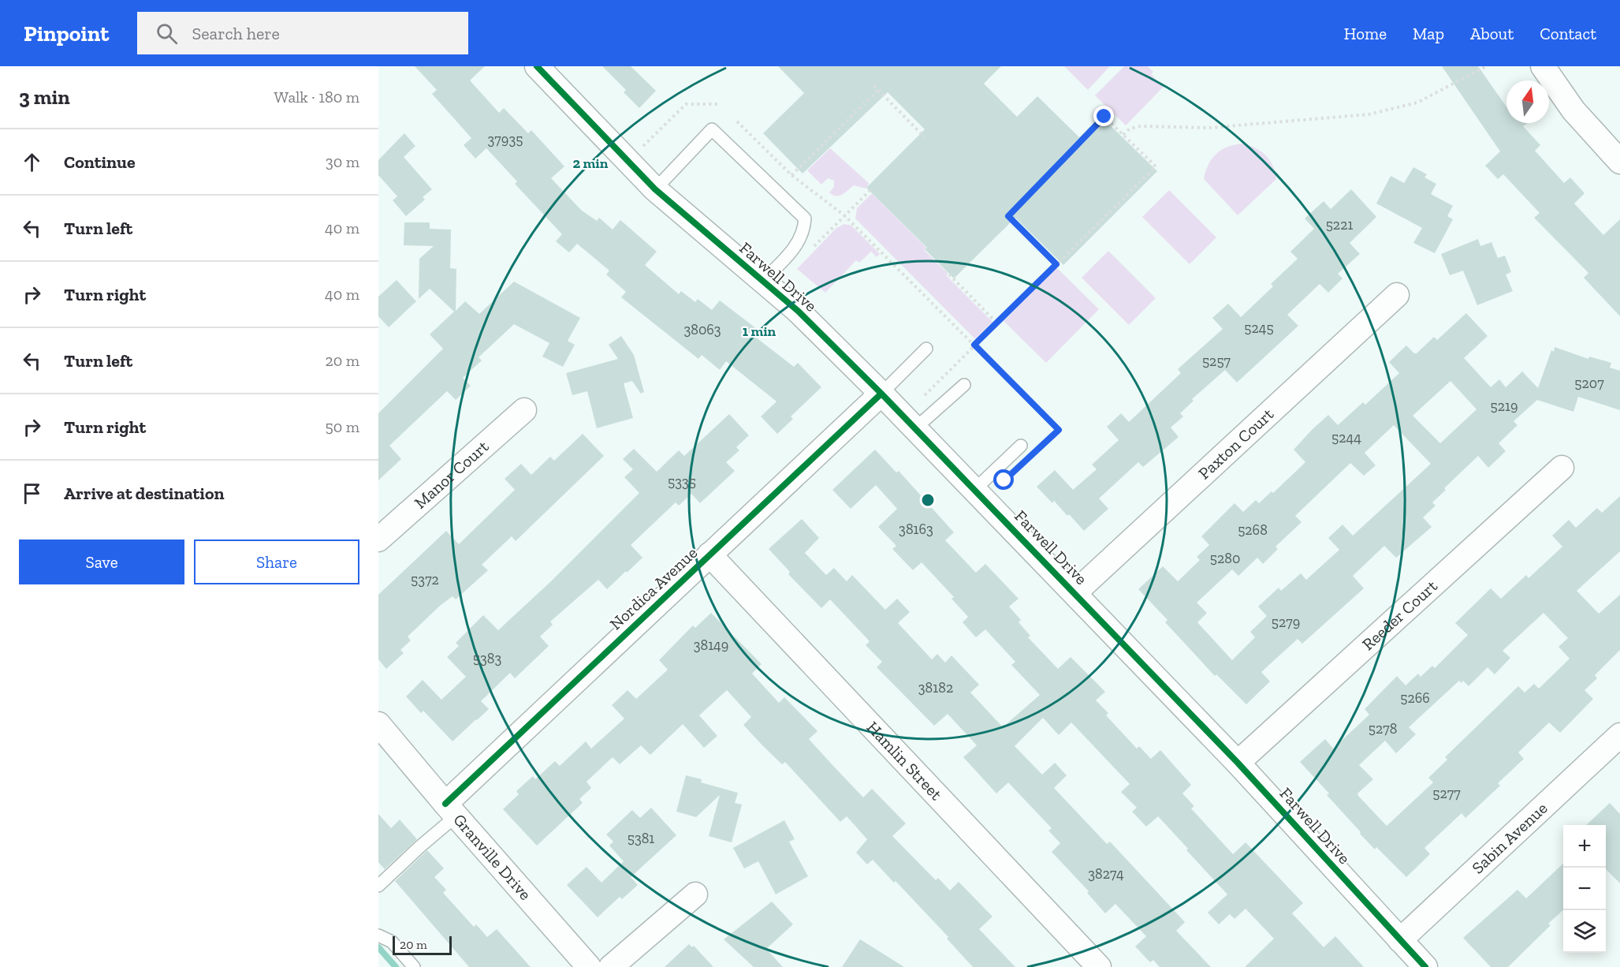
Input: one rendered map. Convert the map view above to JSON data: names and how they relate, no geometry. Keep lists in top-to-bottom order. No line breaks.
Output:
{"streets":{"street":["Farwell Drive","Paxton Court","Manor Court","Nordica Avenue","Reeder Court","Hamlin Street","Sabin Avenue","Granville Drive"]},"crossings":[["Farwell Drive","Paxton Court"],["Farwell Drive","Nordica Avenue"],["Farwell Drive","Reeder Court"],["Farwell Drive","Sabin Avenue"],["Nordica Avenue","Hamlin Street"],["Nordica Avenue","Granville Drive"]],"house_numbers":["37935","5221","5245","38063","5257","5207","5219","5244","5335","38163","5268","5280","5372","5279","38149","5383","38182","5266","5278","5277","5381","38274"],"scale_bar":"20 m","north":"top","page":{"header":"Pinpoint","search":"Search here","nav":["Home","Map","About","Contact"],"heading":["3 min","Walk · 180 m"],"list":[["Continue","30 m"],["Turn left","40 m"],["Turn right","40 m"],["Turn left","20 m"],["Turn right","50 m"],"Arrive at destination"],"buttons":["Save","Share"],"map_buttons":["+","−"],"scale":"20 m"},"rings":["2 min","1 min"]}
